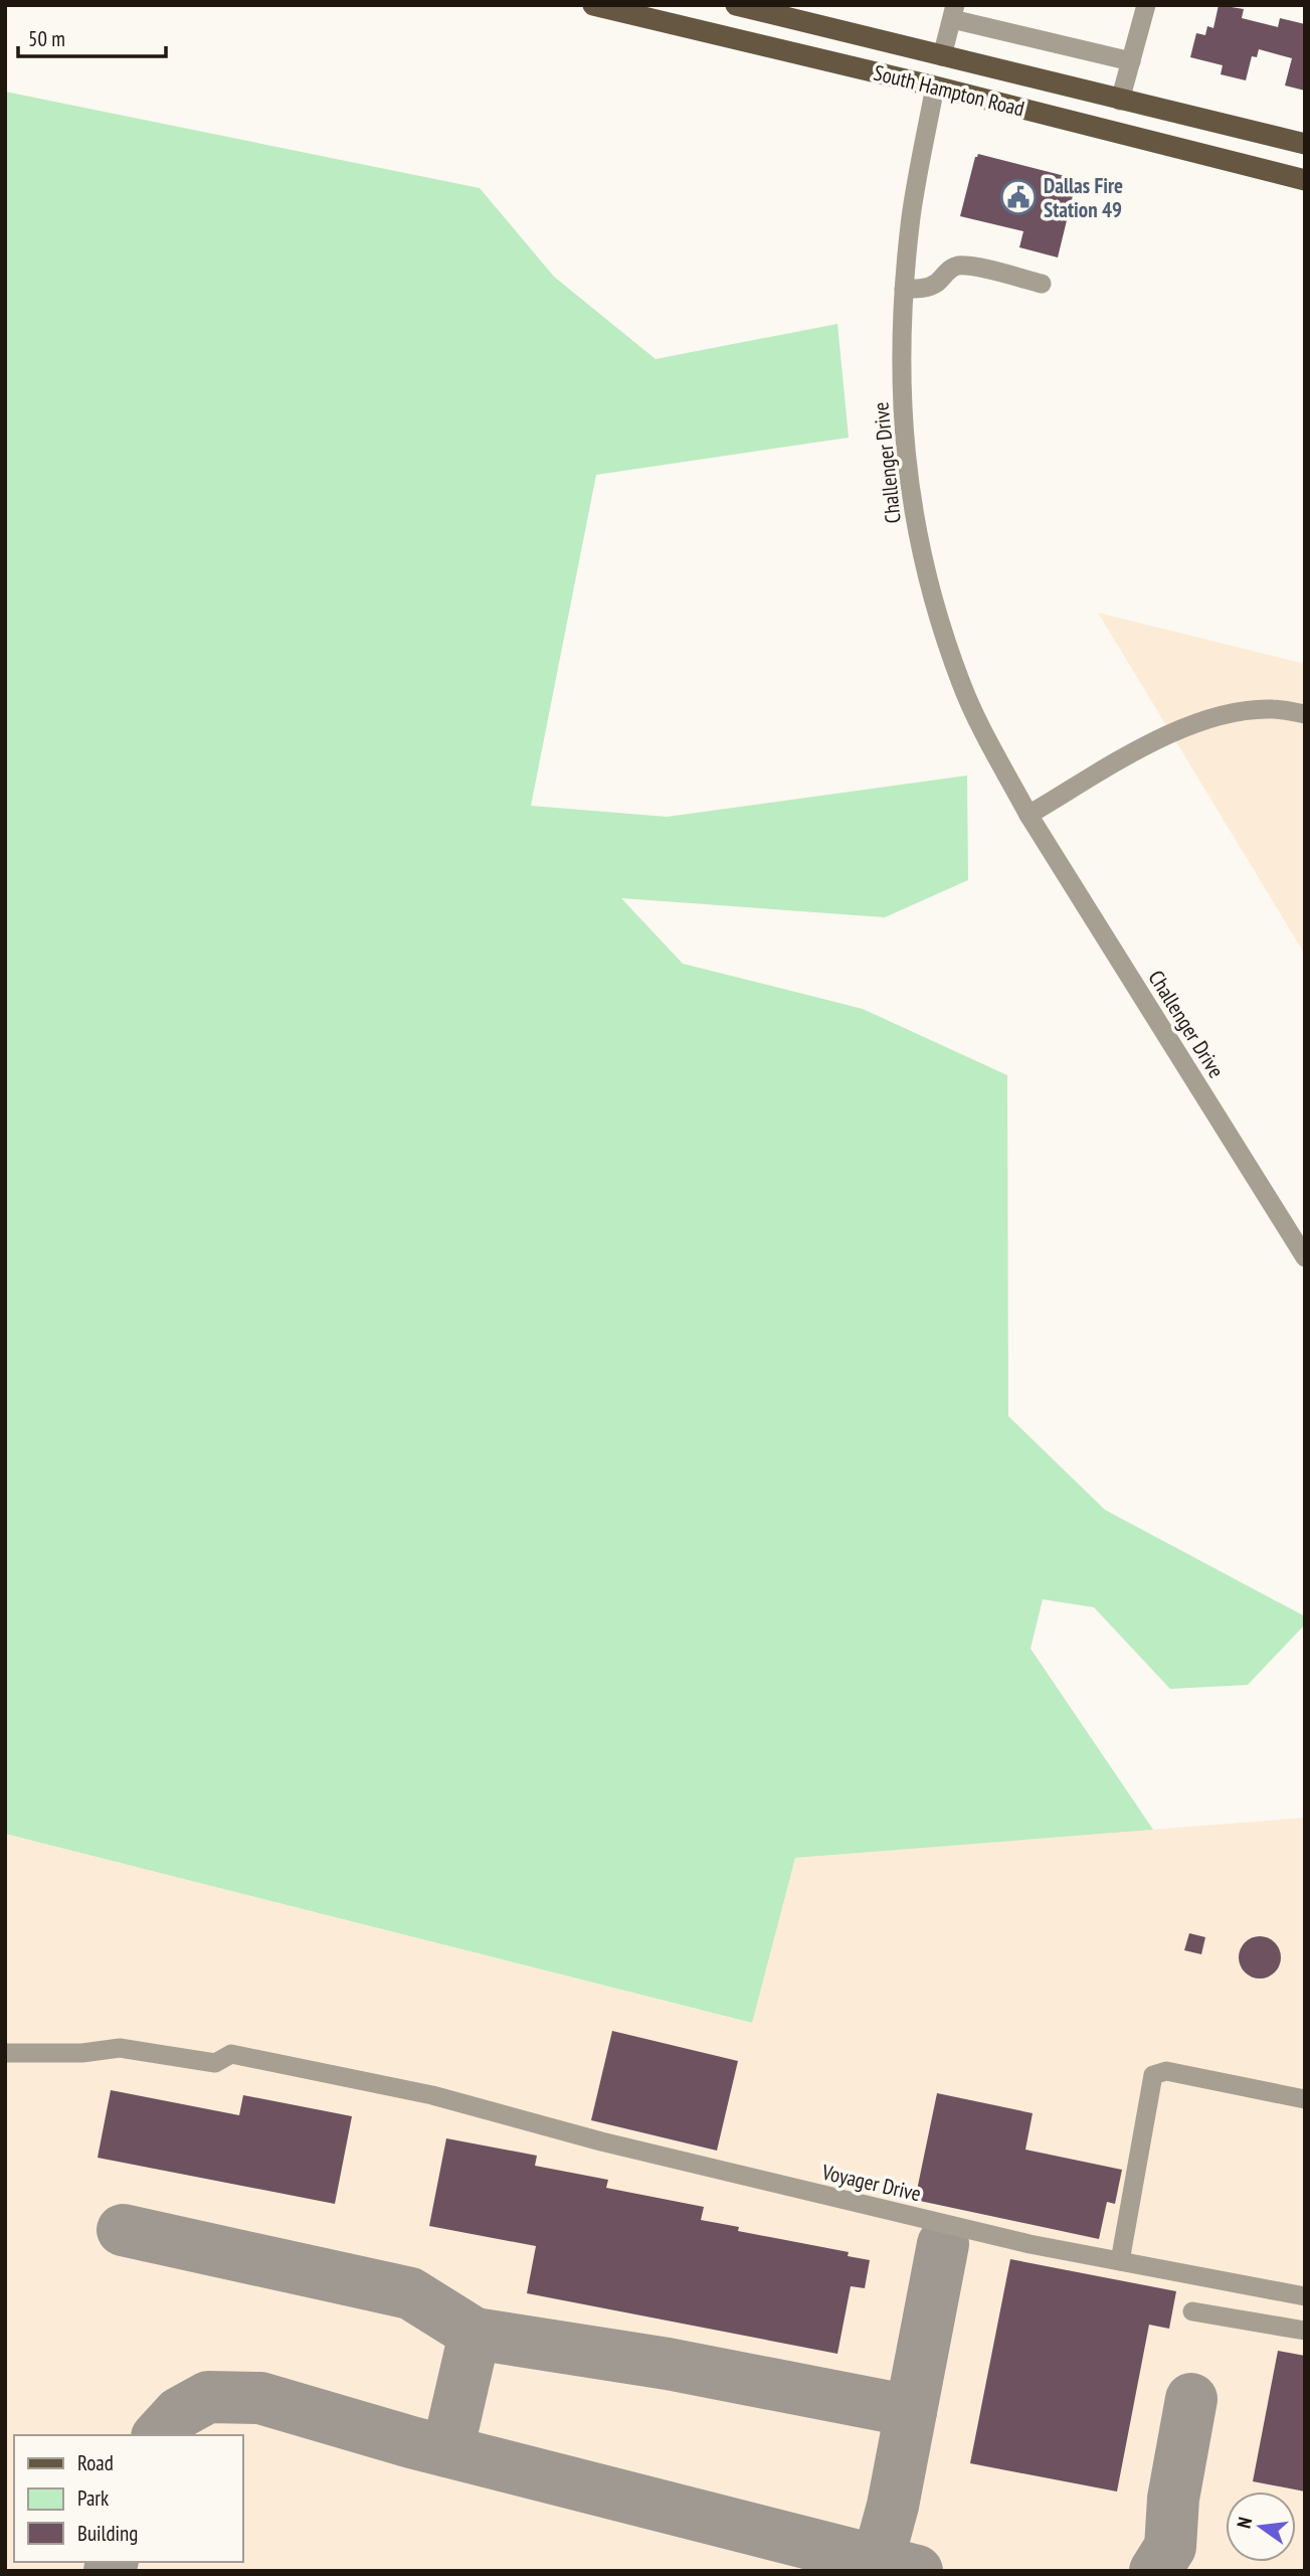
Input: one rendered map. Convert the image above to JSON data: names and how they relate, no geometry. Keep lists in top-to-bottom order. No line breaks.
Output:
{"streets":{"main road":["South Hampton Road"],"lane":["Challenger Drive","Voyager Drive"]},"crossings":[["South Hampton Road","Challenger Drive"]],"places":{"public building":["Dallas Fire Station 49"]},"legend":["Road","Park","Building"],"scale_bar":"50 m","north":"left"}
